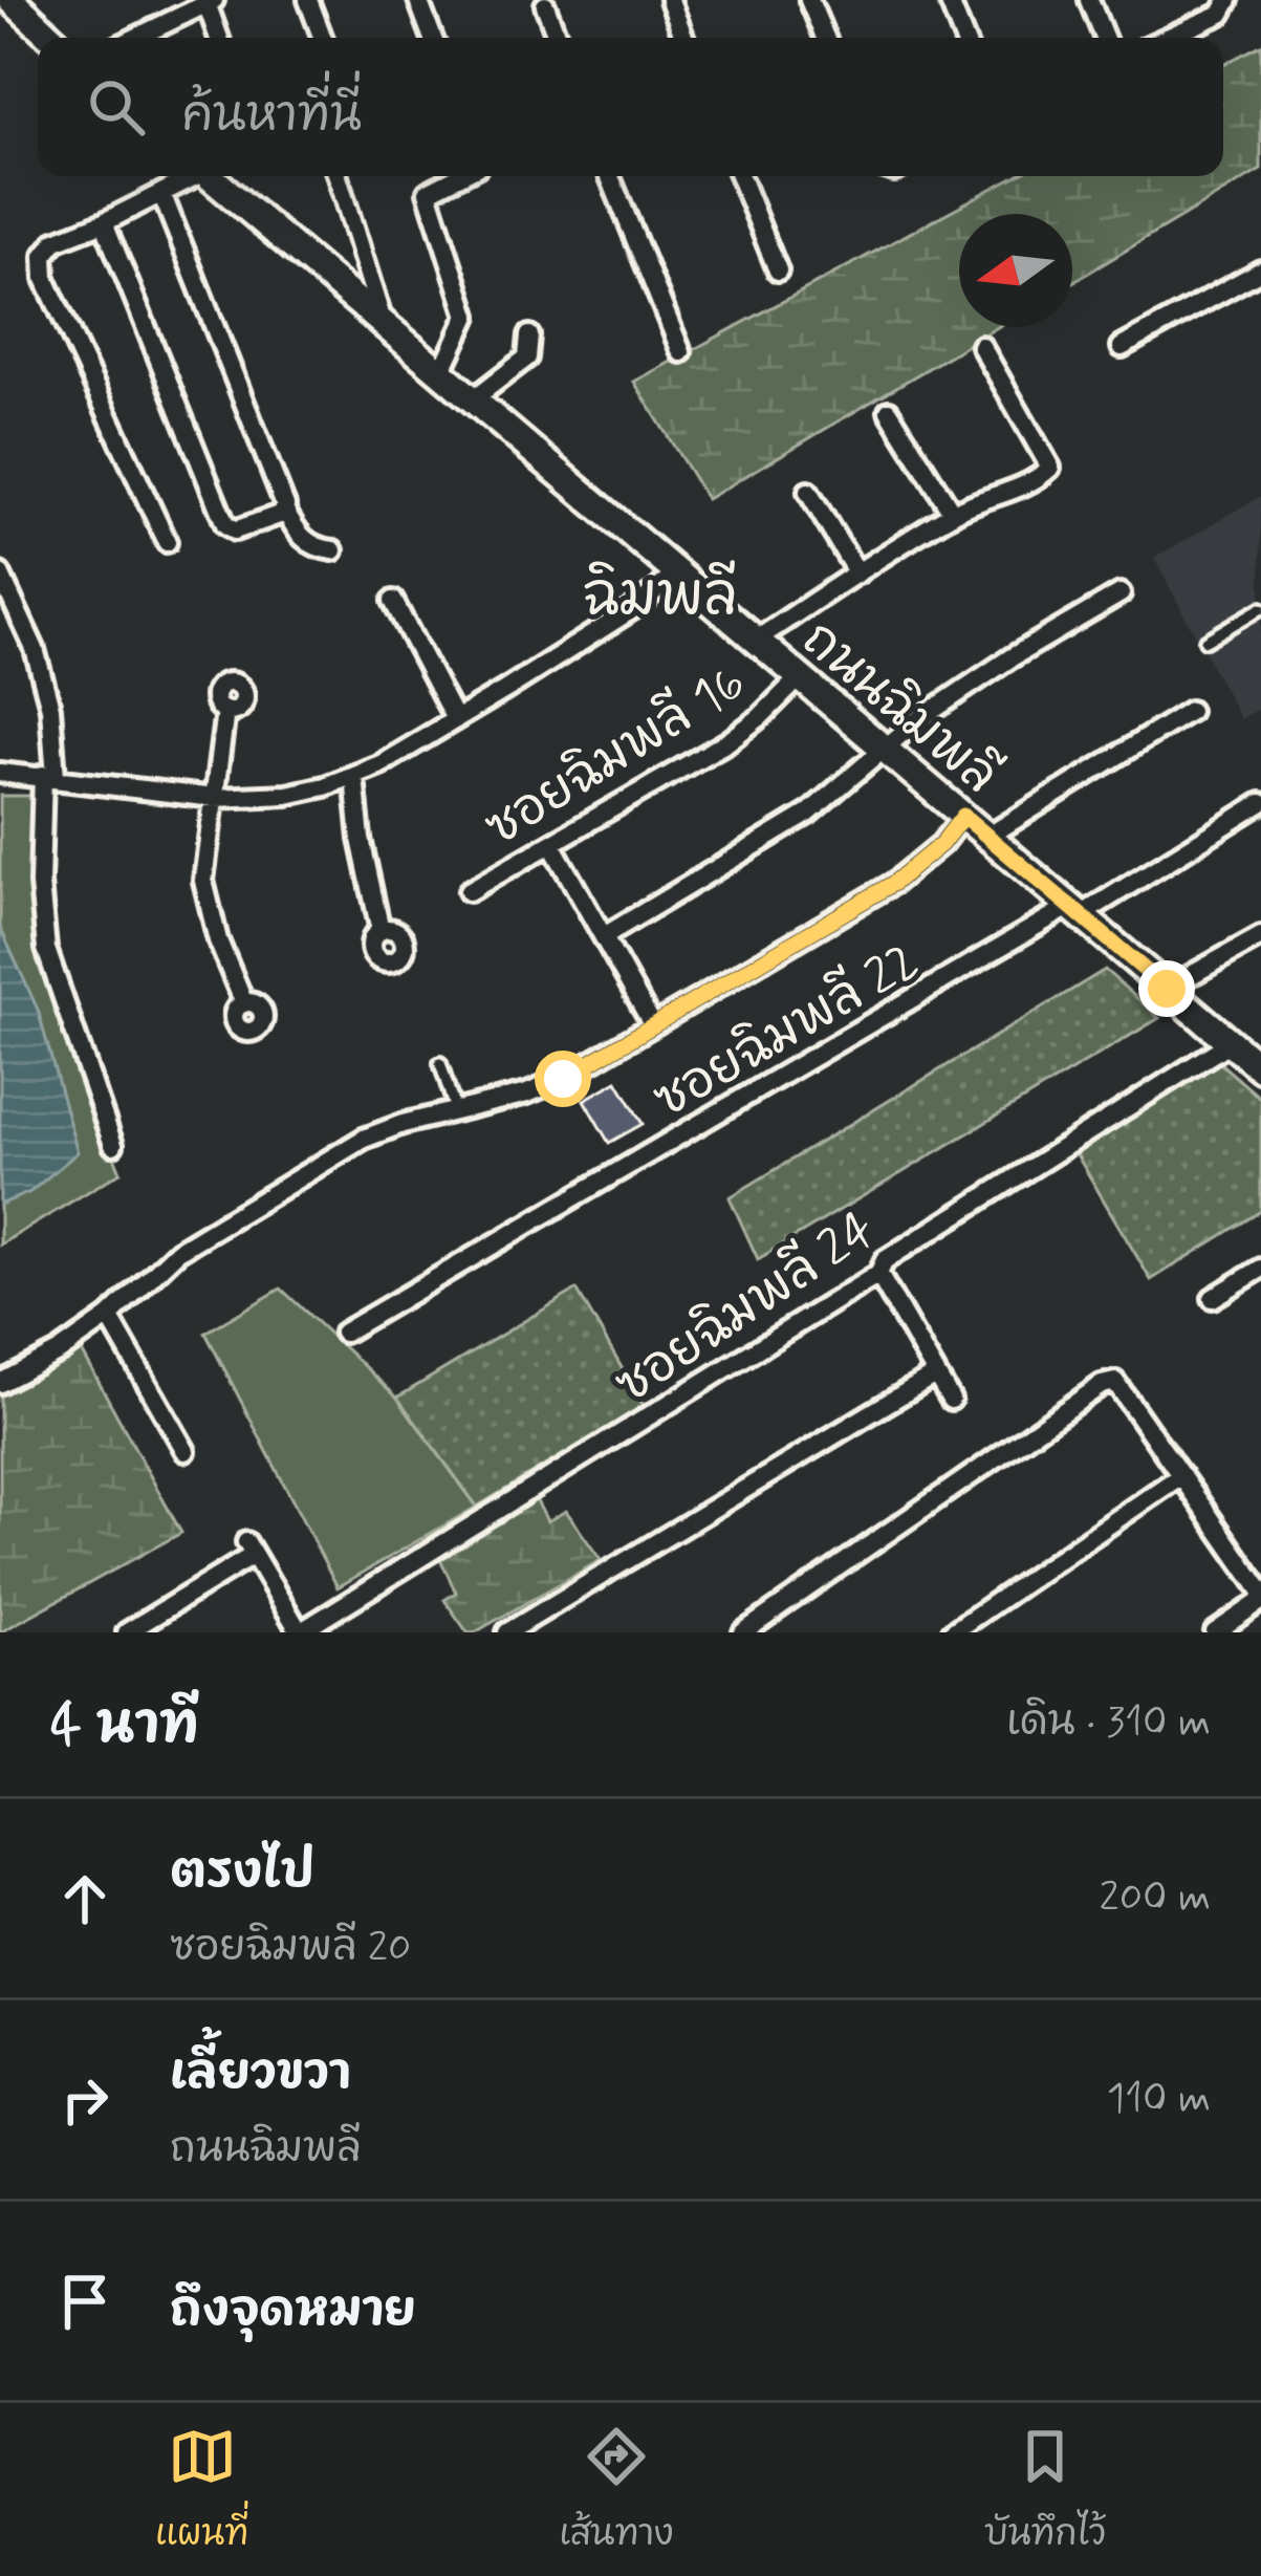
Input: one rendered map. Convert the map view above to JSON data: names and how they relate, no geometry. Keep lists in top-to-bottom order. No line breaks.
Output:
{"streets":{"street":["ถนนฉิมพลี","ซอยฉิมพลี 16","ซอยฉิมพลี 22","ซอยฉิมพลี 24"]},"crossings":[["ถนนฉิมพลี","ซอยฉิมพลี 16"],["ถนนฉิมพลี","ซอยฉิมพลี 22"],["ถนนฉิมพลี","ซอยฉิมพลี 24"]],"districts":["ฉิมพลี"],"north":"left","page":{"search":"ค้นหาที่นี่","heading":["4 นาที","เดิน · 310 m"],"list":[["ตรงไป","ซอยฉิมพลี 20","200 m"],["เลี้ยวขวา","ถนนฉิมพลี","110 m"],"ถึงจุดหมาย"],"nav":["แผนที่","เส้นทาง","บันทึกไว้"]}}
